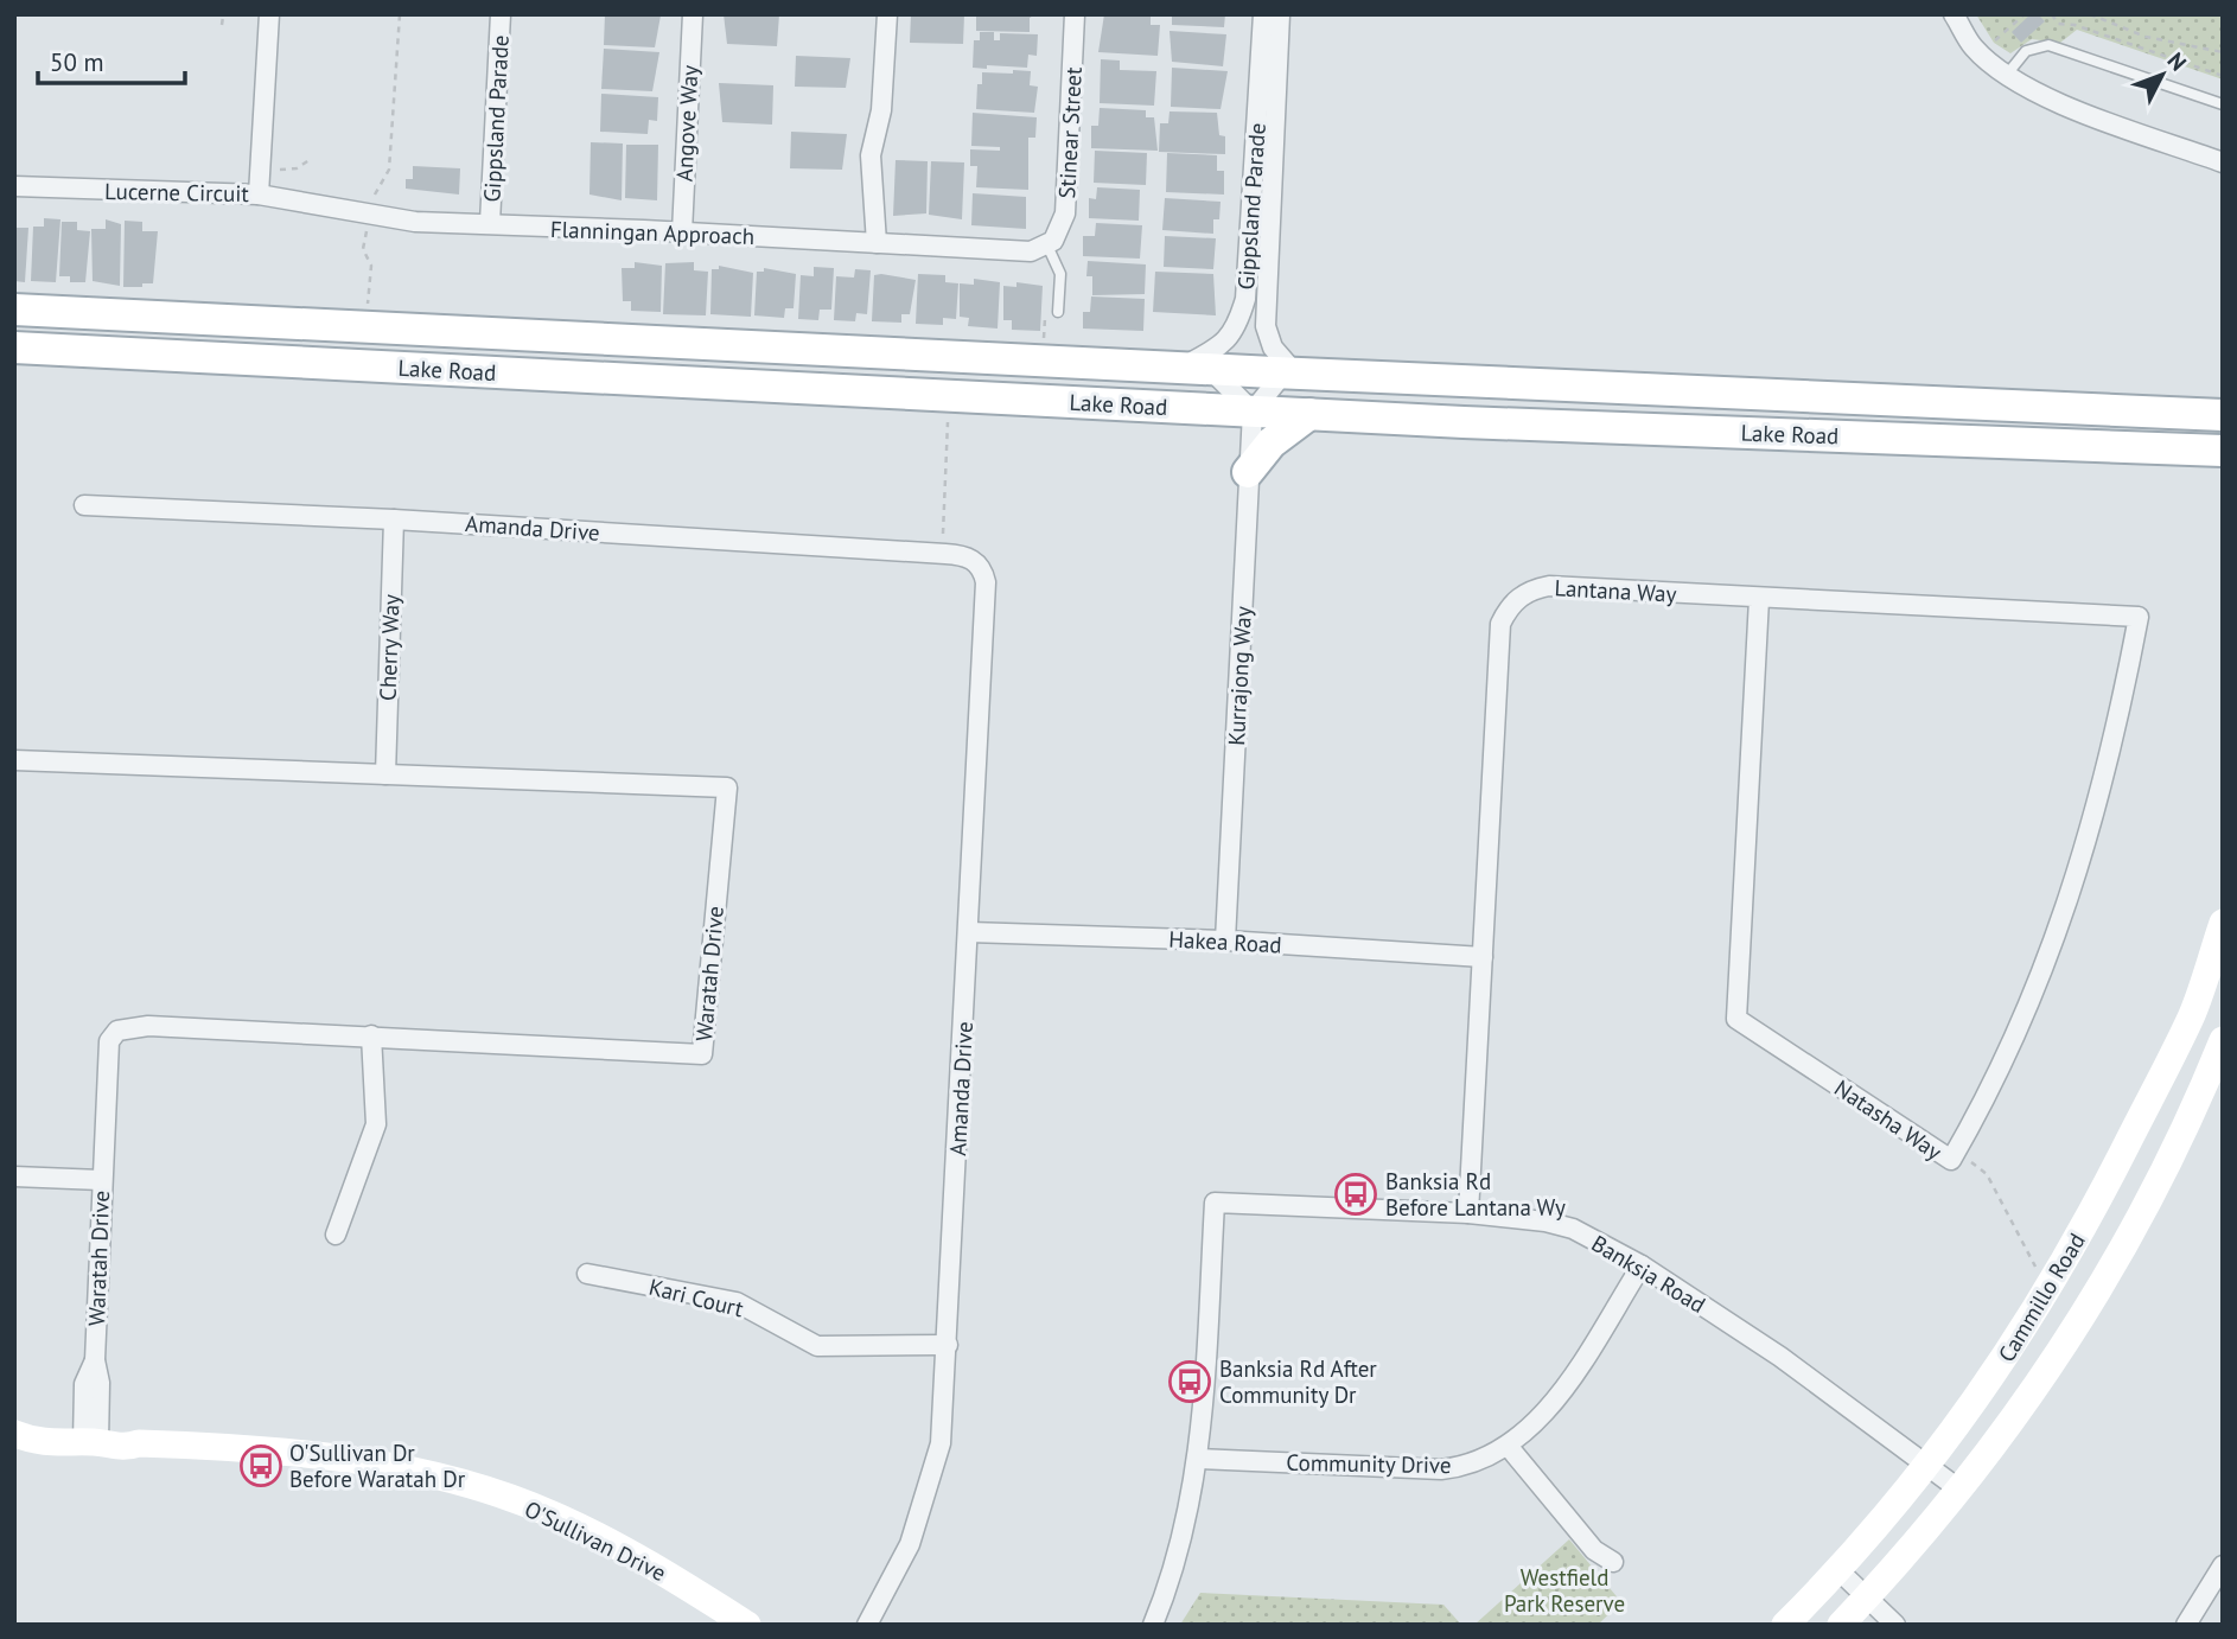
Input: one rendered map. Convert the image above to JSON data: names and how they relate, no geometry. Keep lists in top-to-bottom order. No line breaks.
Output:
{"streets":{"main road":["Lake Road","Cammillo Road","O'Sullivan Drive"],"street":["Gippsland Parade","Angove Way","Stinear Street","Lucerne Circuit","Flanningan Approach","Amanda Drive","Lantana Way","Cherry Way","Kurrajong Way","Hakea Road","Waratah Drive","Natasha Way","Banksia Road","Kari Court","Community Drive"]},"crossings":[["Gippsland Parade","Flanningan Approach"],["Gippsland Parade","Lake Road"],["Angove Way","Flanningan Approach"],["Stinear Street","Flanningan Approach"],["Lucerne Circuit","Flanningan Approach"],["Lake Road","Kurrajong Way"],["Amanda Drive","Cherry Way"],["Amanda Drive","Hakea Road"],["Amanda Drive","Kari Court"],["Lantana Way","Hakea Road"],["Lantana Way","Natasha Way"],["Lantana Way","Banksia Road"],["Cherry Way","Waratah Drive"],["Kurrajong Way","Hakea Road"],["Waratah Drive","O'Sullivan Drive"],["Banksia Road","Cammillo Road"],["Banksia Road","Community Drive"]],"parks":["Westfield Park Reserve"],"places":{"bus stop":["Banksia Rd Before Lantana Wy","Banksia Rd After Community Dr","O'Sullivan Dr Before Waratah Dr"]},"scale_bar":"50 m","north":"top right"}
